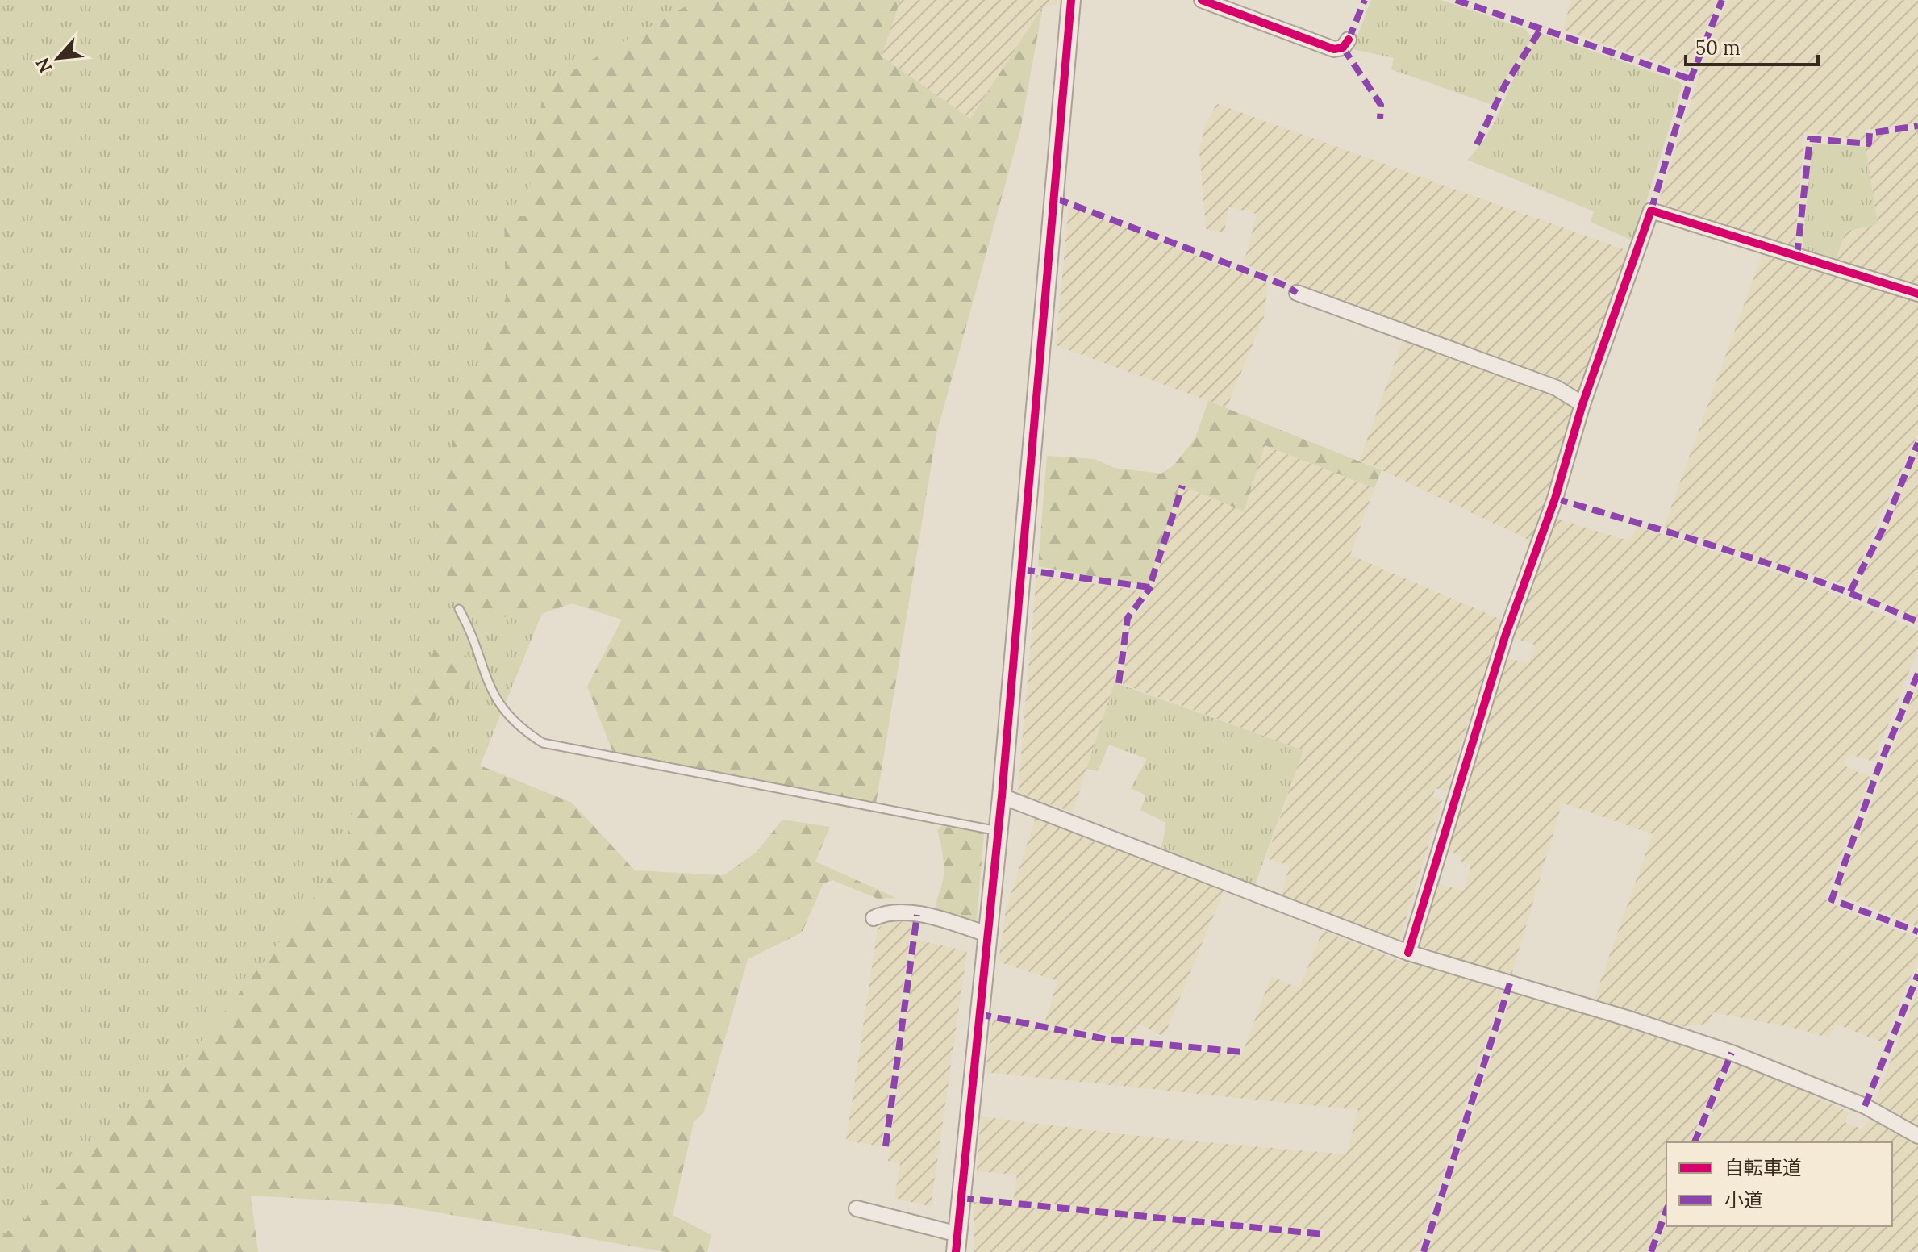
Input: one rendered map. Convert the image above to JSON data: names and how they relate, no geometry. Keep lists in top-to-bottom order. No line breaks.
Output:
{"legend":["自転車道","小道"],"scale_bar":"50 m","north":"bottom left"}
